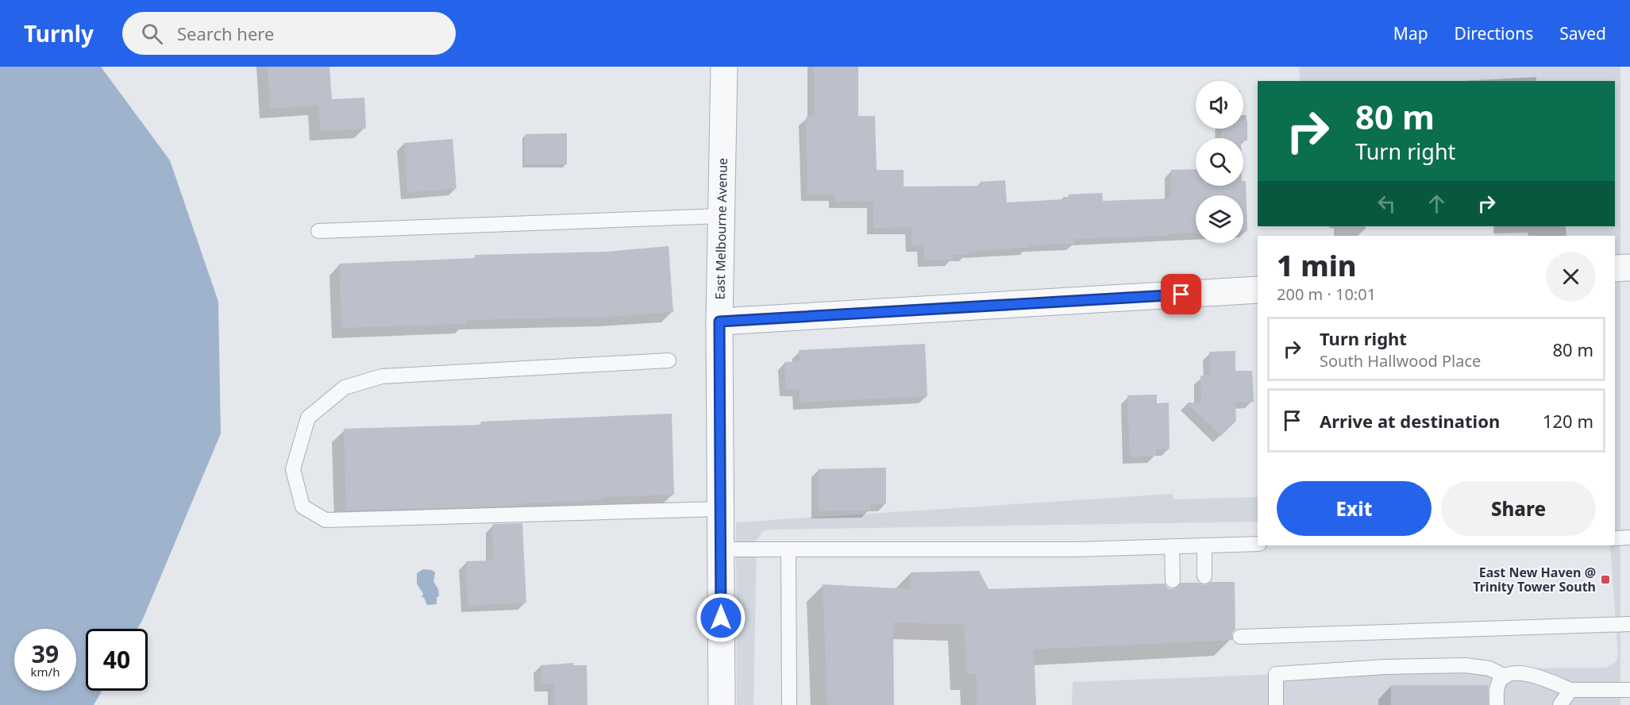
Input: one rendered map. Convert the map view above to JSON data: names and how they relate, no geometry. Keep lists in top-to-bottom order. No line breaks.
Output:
{"streets":{"street":["East Melbourne Avenue"]},"places":{"transit":["East New Haven @ Trinity Tower South"]},"page":{"header":"Turnly","search":"Search here","nav":["Map","Directions","Saved"],"turn":["80 m","Turn right"],"heading":["1 min","200 m · 10:01"],"list":[{"name":"Turn right","note":"South Hallwood Place","value":"80 m"},{"name":"Arrive at destination","value":"120 m"}],"buttons":["Exit","Share"],"speed":"39 km/h","limit":"40"}}
